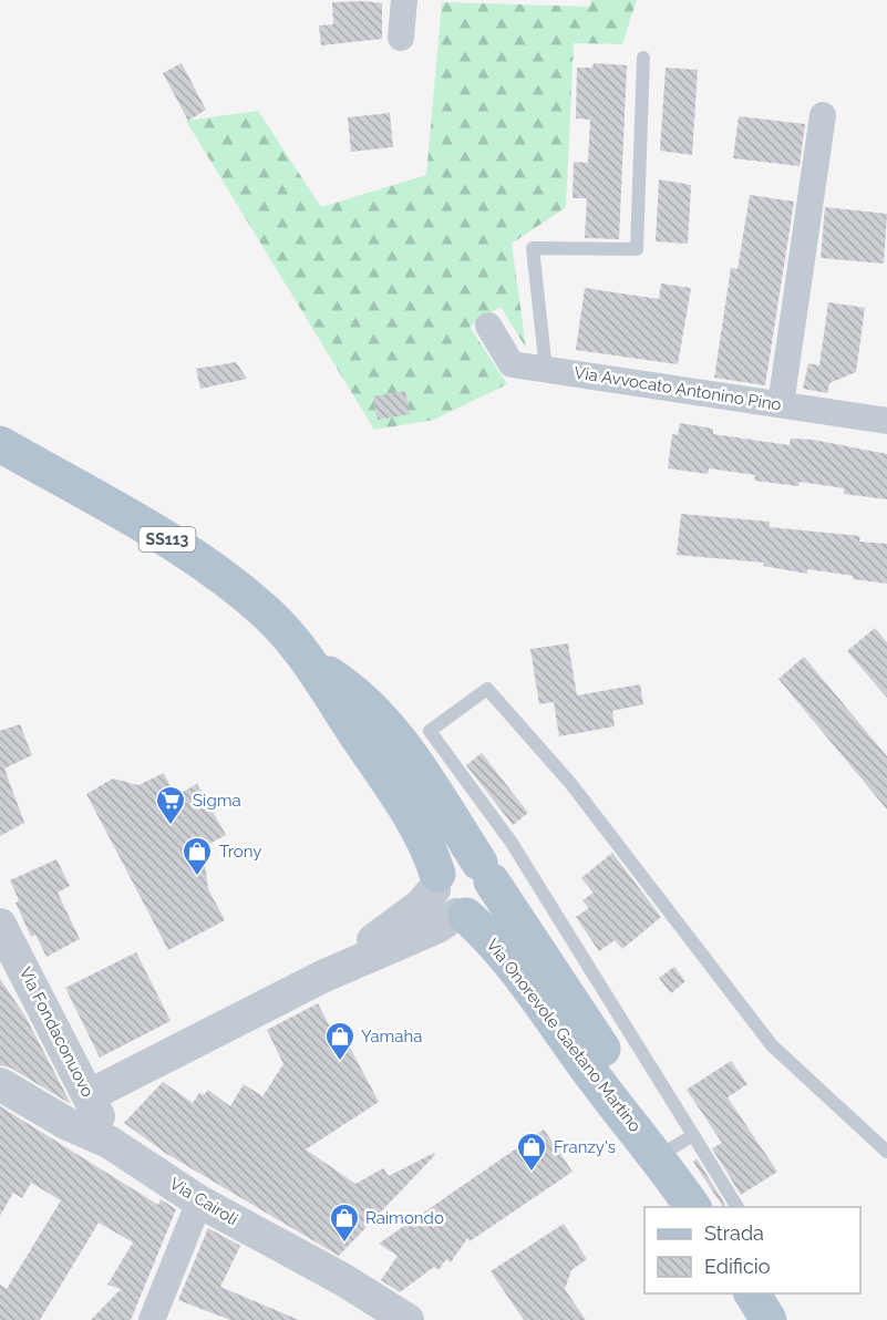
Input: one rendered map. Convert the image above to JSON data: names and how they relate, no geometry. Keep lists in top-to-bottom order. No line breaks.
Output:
{"streets":{"main road":["SS113","Via Onorevole Gaetano Martino"],"street":["Via Avvocato Antonino Pino","Via Fondaconuovo","Via Cairoli"]},"crossings":[["Via Fondaconuovo","Via Cairoli"]],"places":{"supermarket":["Sigma"],"shop":["Trony","Yamaha","Franzy's","Raimondo"]},"legend":["Strada","Edificio"]}
